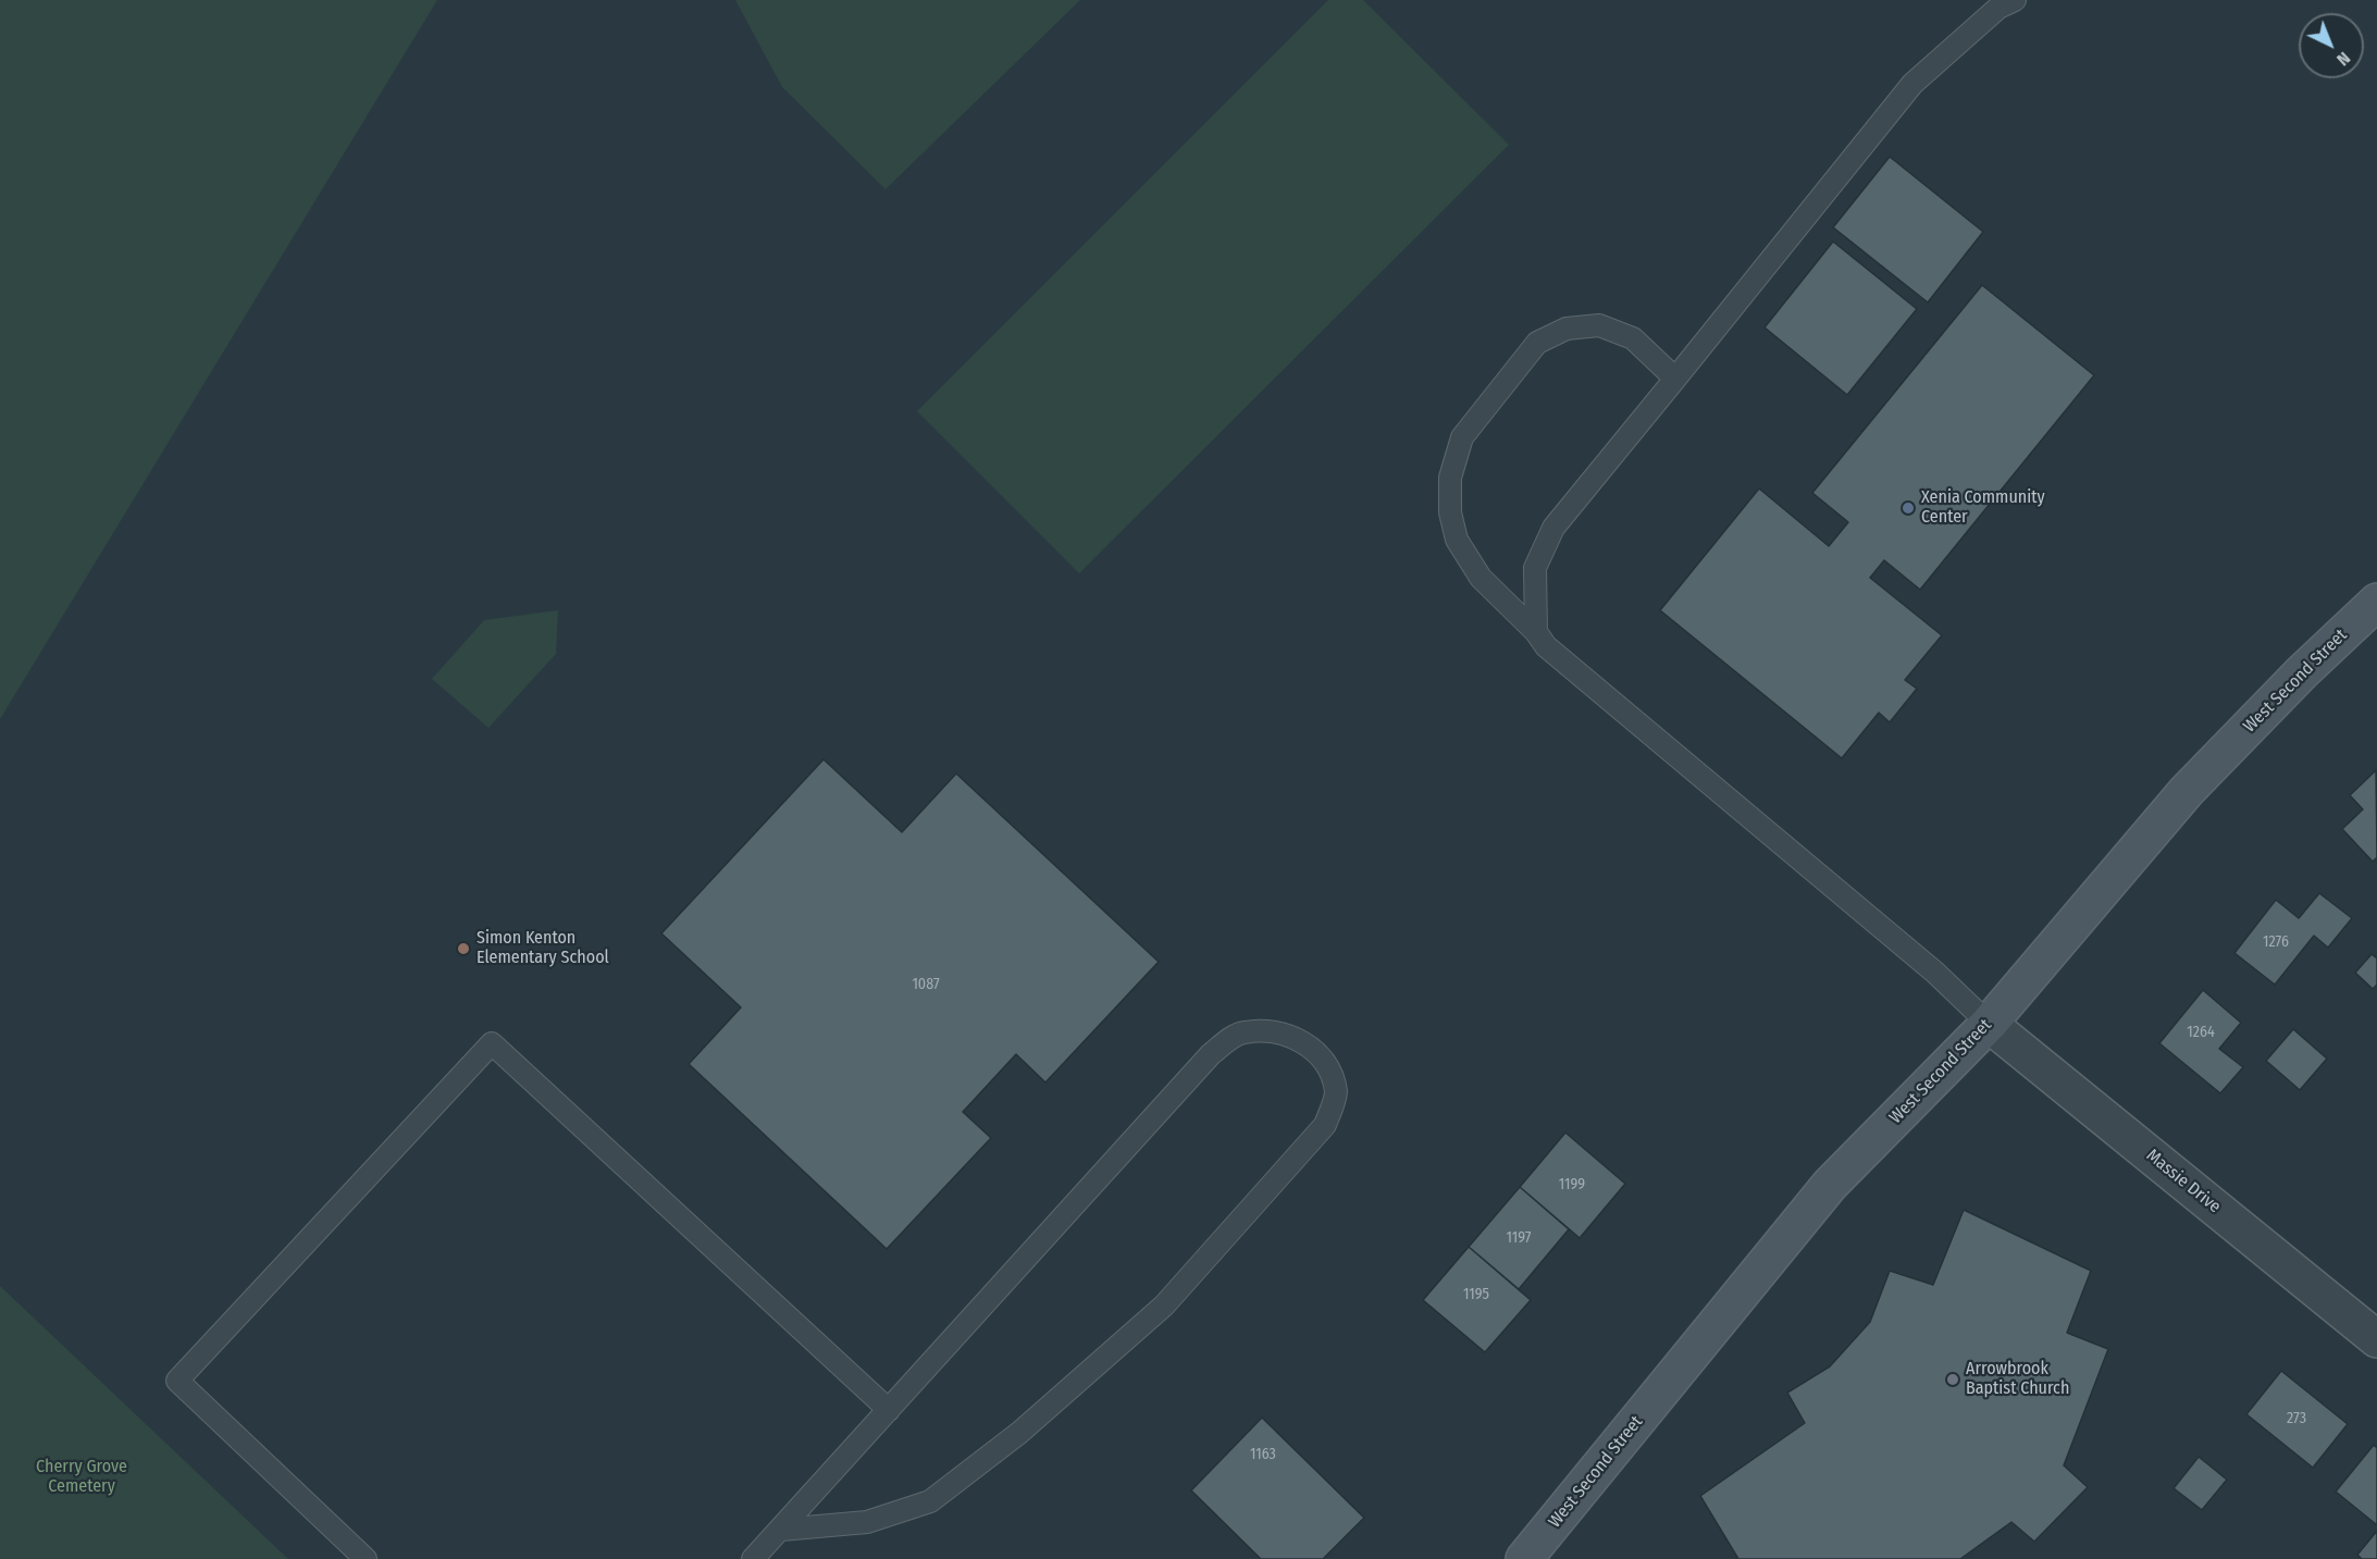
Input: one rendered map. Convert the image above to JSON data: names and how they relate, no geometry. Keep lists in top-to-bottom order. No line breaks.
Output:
{"streets":{"main road":["West Second Street"],"street":["Massie Drive"]},"crossings":[["West Second Street","Massie Drive"]],"parks":["Cherry Grove Cemetery"],"places":["Xenia Community Center","Simon Kenton Elementary School","Arrowbrook Baptist Church"],"house_numbers":["1276","1087","1264","1199","1197","1195","273","1163"],"north":"bottom right"}
